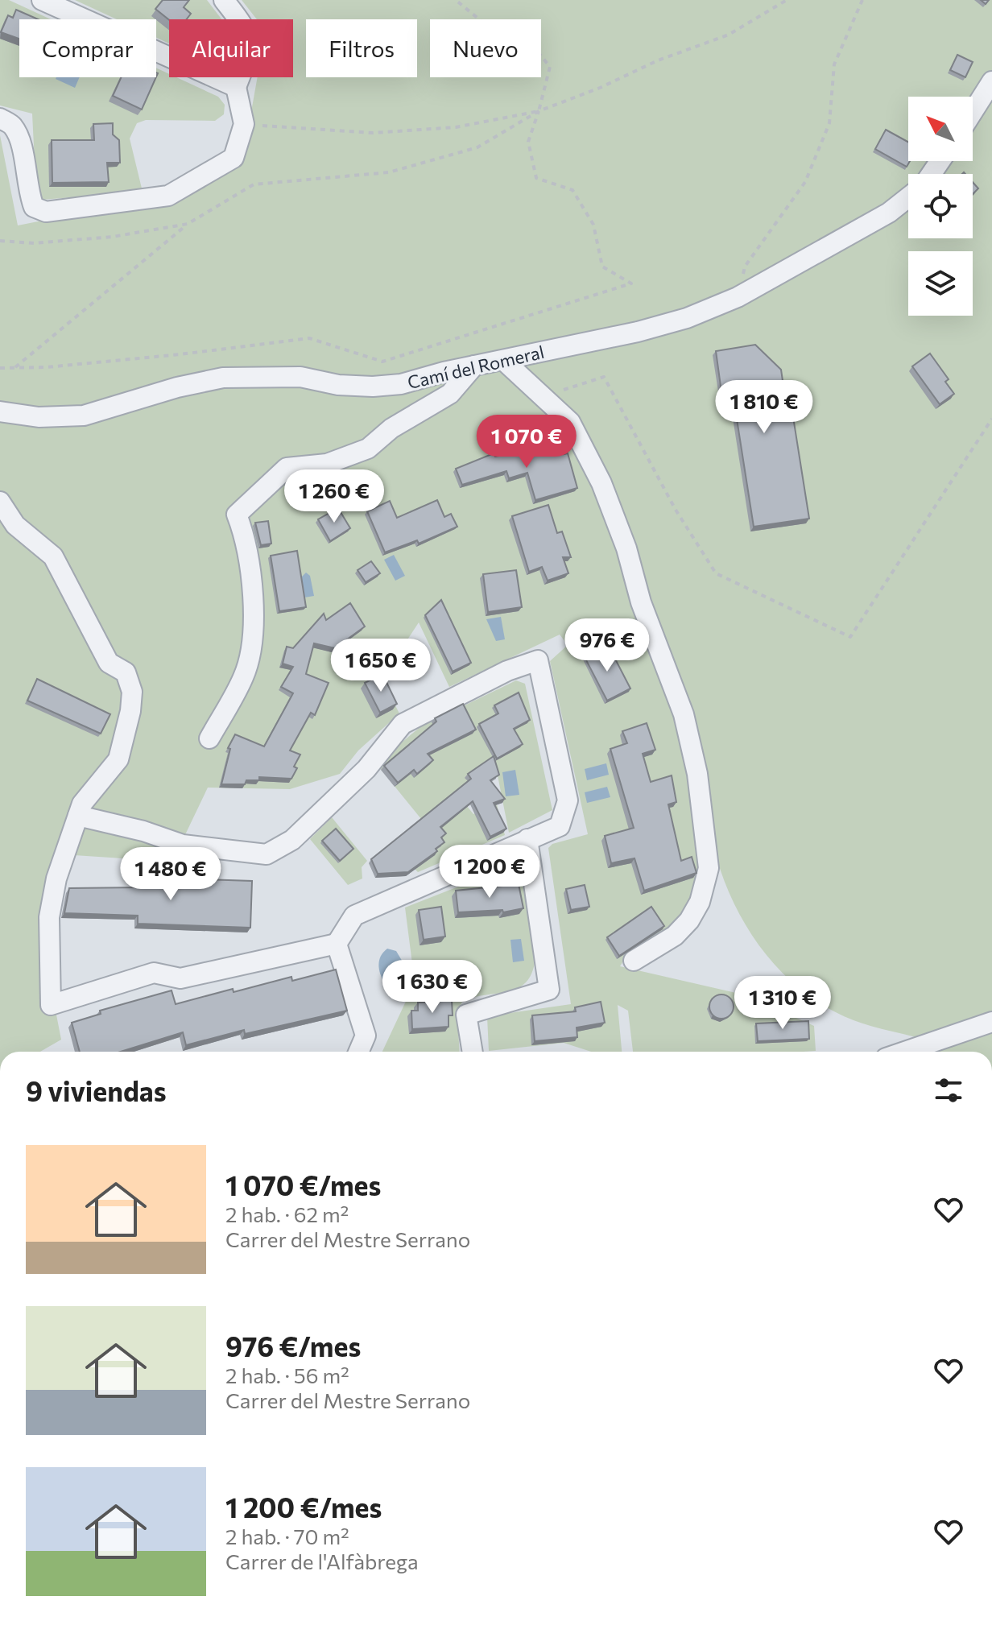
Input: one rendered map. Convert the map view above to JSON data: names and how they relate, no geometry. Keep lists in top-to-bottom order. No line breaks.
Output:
{"streets":{"street":["Camí del Romeral"]},"north":"top left","page":{"chip":["Comprar","Alquilar","Filtros","Nuevo"],"price":["1 810 €","1 070 €","1 260 €","976 €","1 650 €","1 200 €","1 480 €","1 630 €","1 310 €"],"heading":"9 viviendas","list":[{"name":"1 070 €/mes","note":"2 hab. · 62 m² · Carrer del Mestre Serrano"},{"name":"976 €/mes","note":"2 hab. · 56 m² · Carrer del Mestre Serrano"},{"name":"1 200 €/mes","note":"2 hab. · 70 m² · Carrer de l'Alfàbrega"}]}}
